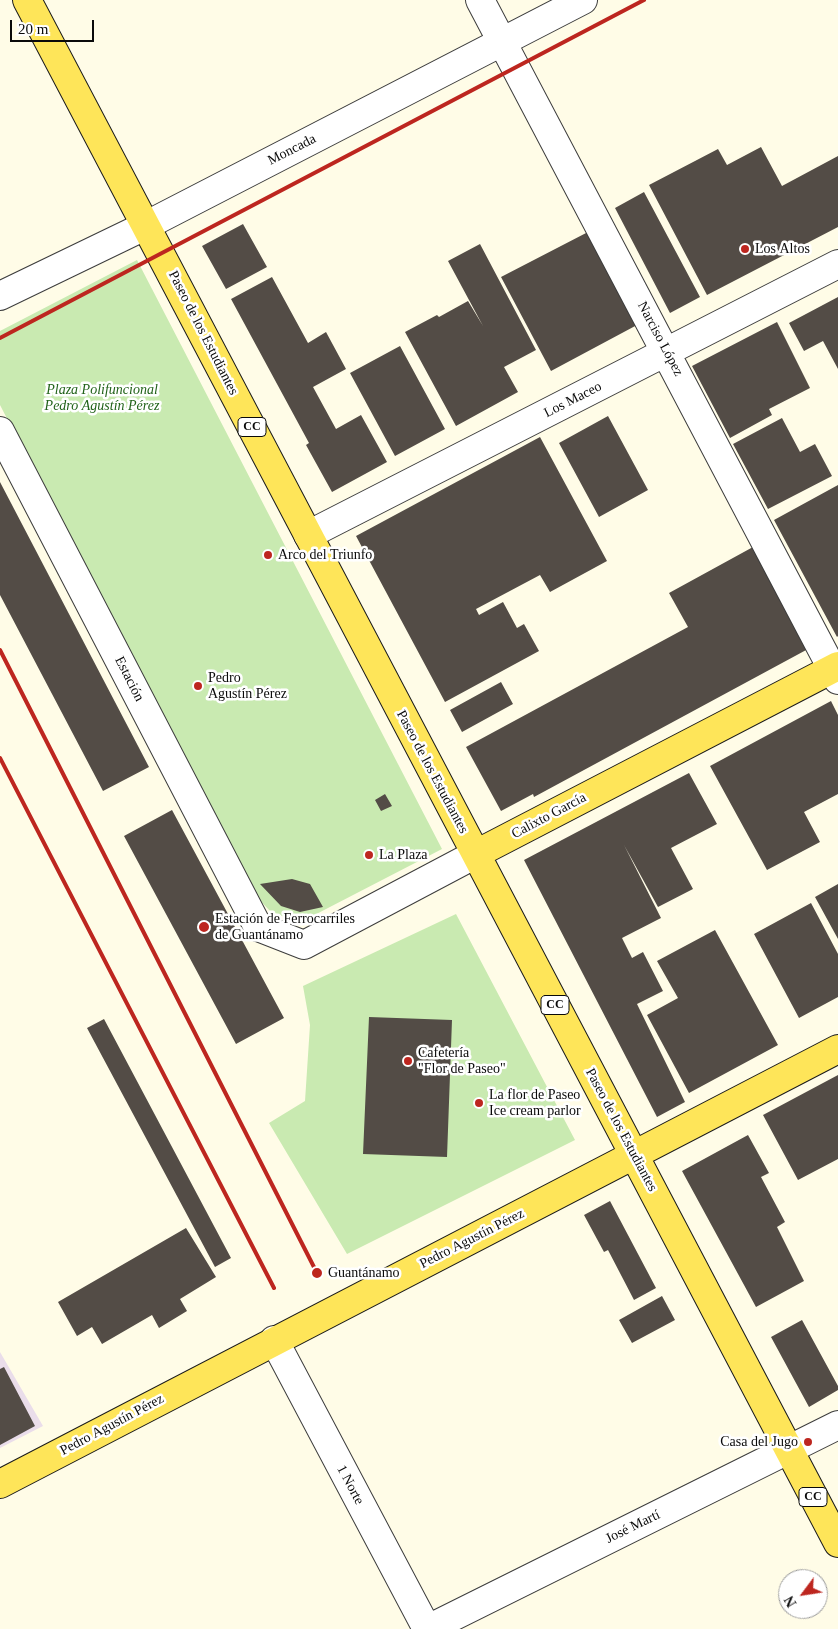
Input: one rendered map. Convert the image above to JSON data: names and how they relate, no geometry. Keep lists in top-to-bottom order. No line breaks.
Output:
{"streets":{"main road":["Paseo de los Estudiantes","CC","Calixto García","Pedro Agustín Pérez"],"street":["Moncada","Narciso López","Los Maceo","Estación","1 Norte","José Martí"]},"crossings":[["Moncada","Paseo de los Estudiantes"],["Moncada","Narciso López"],["Paseo de los Estudiantes","Los Maceo"],["Paseo de los Estudiantes","Calixto García"],["Paseo de los Estudiantes","Pedro Agustín Pérez"],["Paseo de los Estudiantes","José Martí"],["Narciso López","Los Maceo"],["Narciso López","Calixto García"],["Estación","Calixto García"],["Pedro Agustín Pérez","1 Norte"],["1 Norte","José Martí"]],"parks":["Plaza Polifuncional Pedro Agustín Pérez"],"places":["Los Altos","Arco del Triunfo","Pedro Agustín Pérez","La Plaza","Estación de Ferrocarriles de Guantánamo","Cafetería \"Flor de Paseo\"","La flor de Paseo Ice cream parlor","Guantánamo","Casa del Jugo"],"scale_bar":"20 m","north":"bottom left"}
